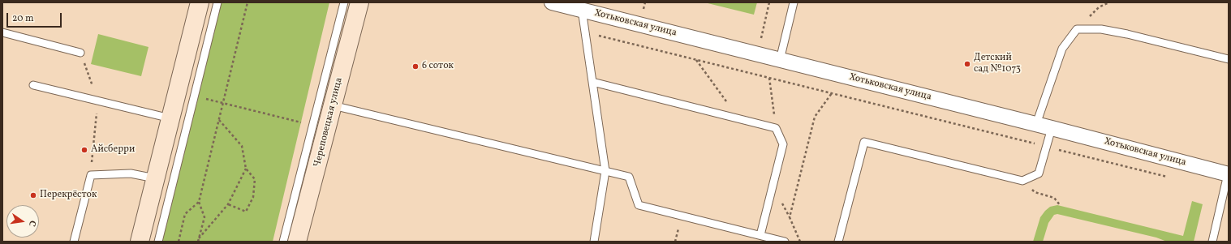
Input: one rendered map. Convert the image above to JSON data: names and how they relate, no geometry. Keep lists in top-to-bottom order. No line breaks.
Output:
{"streets":{"main road":["Череповецкая улица"],"street":["Хотьковская улица"]},"places":["Детский сад №1073","6 соток","Айсберри","Перекрёсток"],"scale_bar":"20 m","north":"right"}
